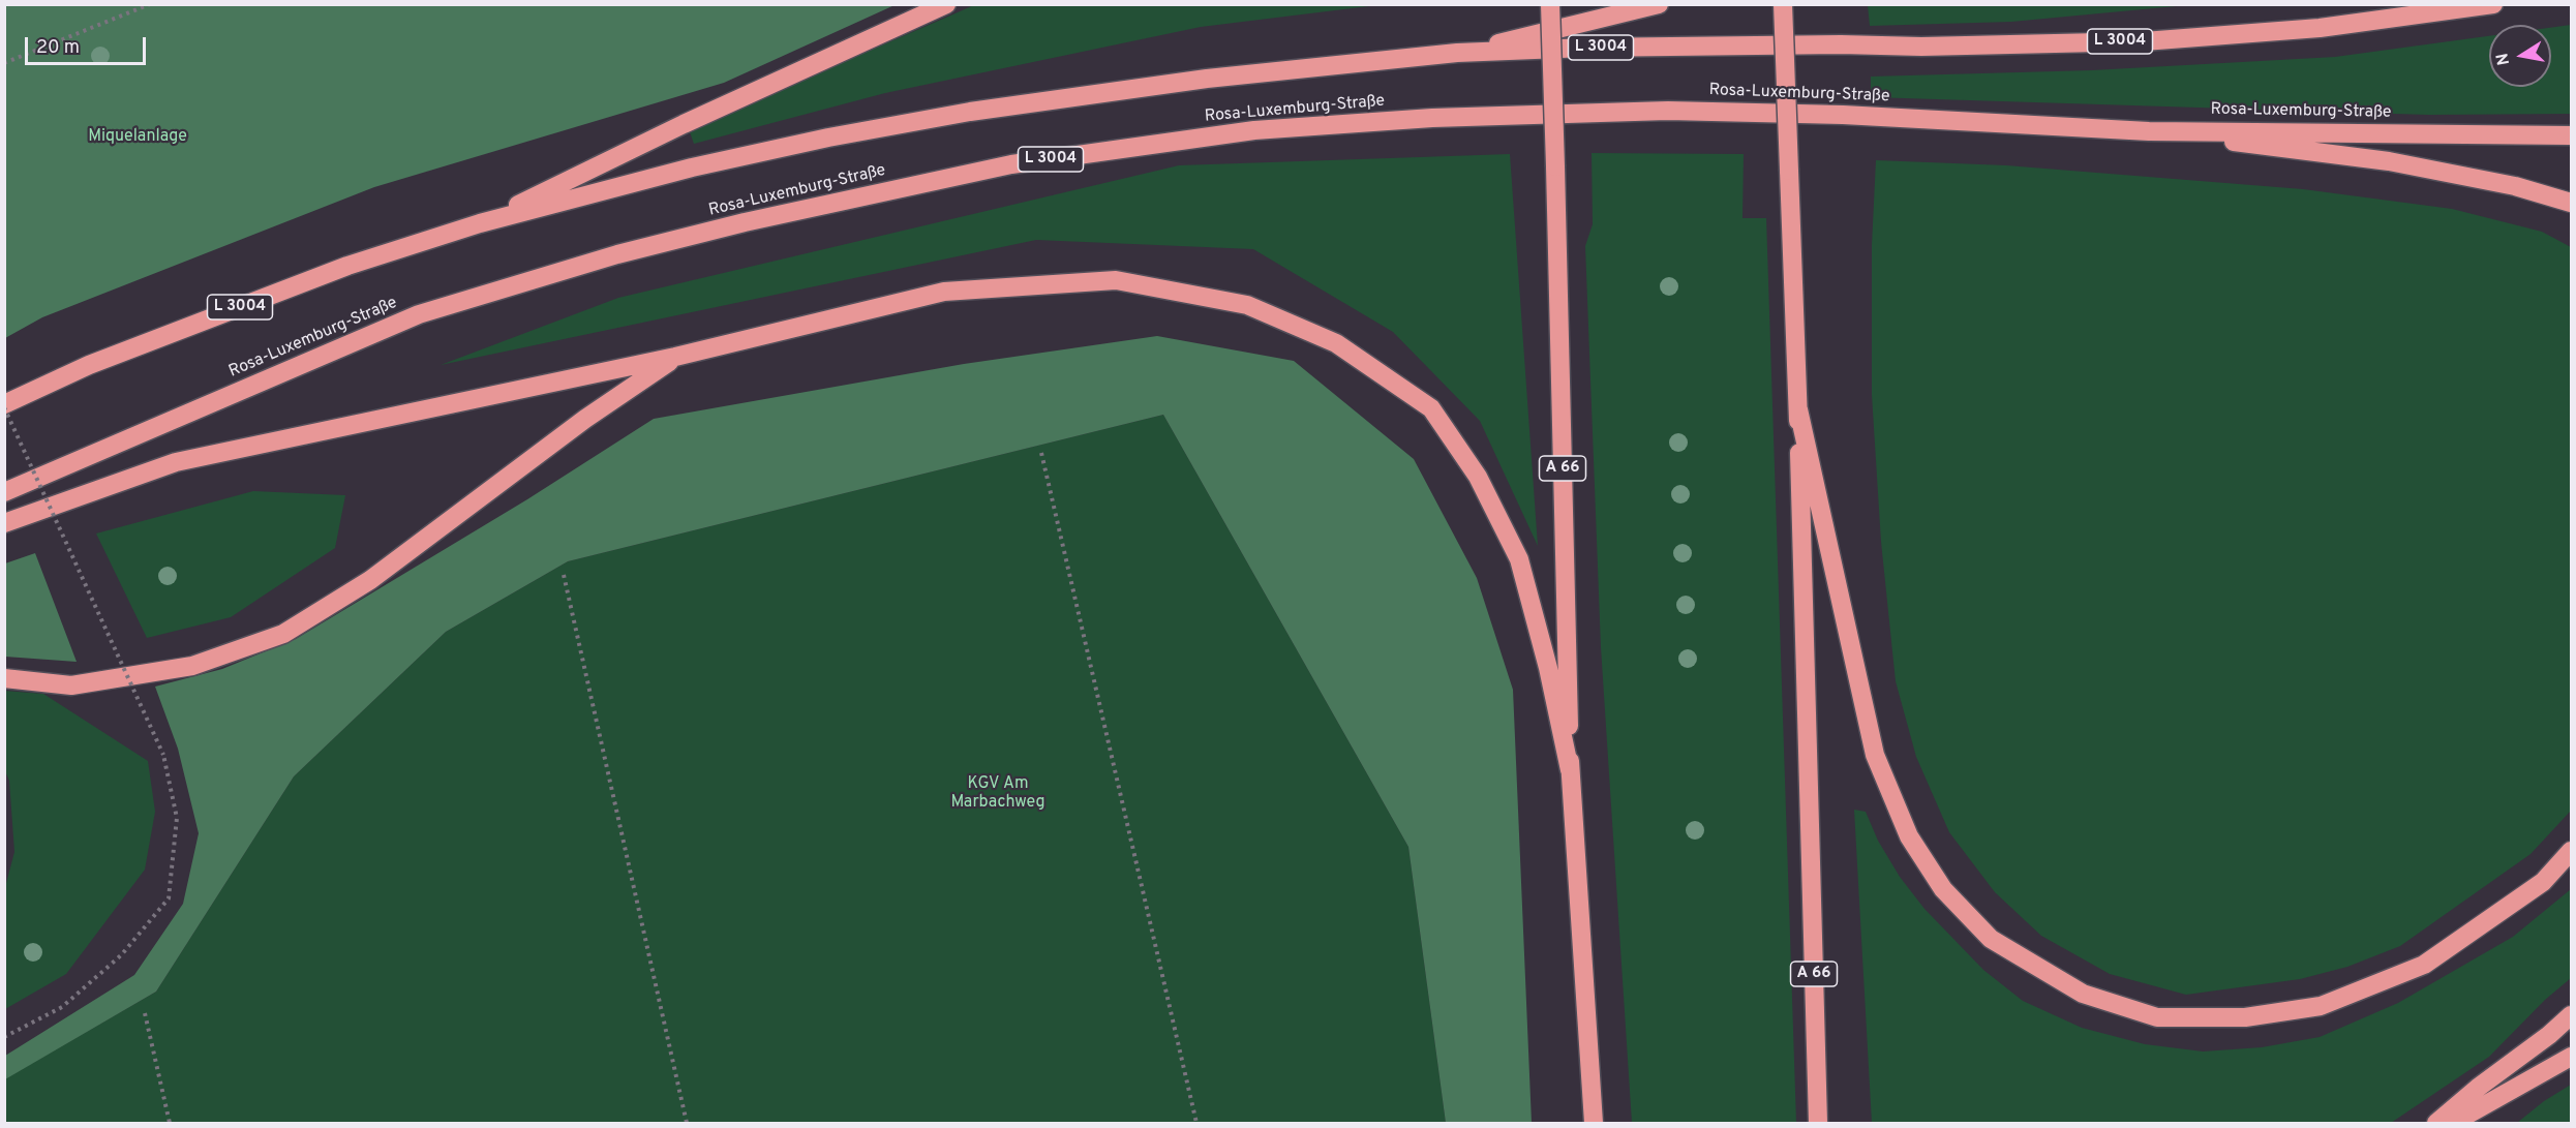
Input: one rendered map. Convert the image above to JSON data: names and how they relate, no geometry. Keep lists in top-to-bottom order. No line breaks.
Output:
{"streets":{"highway":["L 3004","Rosa-Luxemburg-Straße","A 66"]},"parks":["Miquelanlage","KGV Am Marbachweg"],"scale_bar":"20 m","north":"left"}
